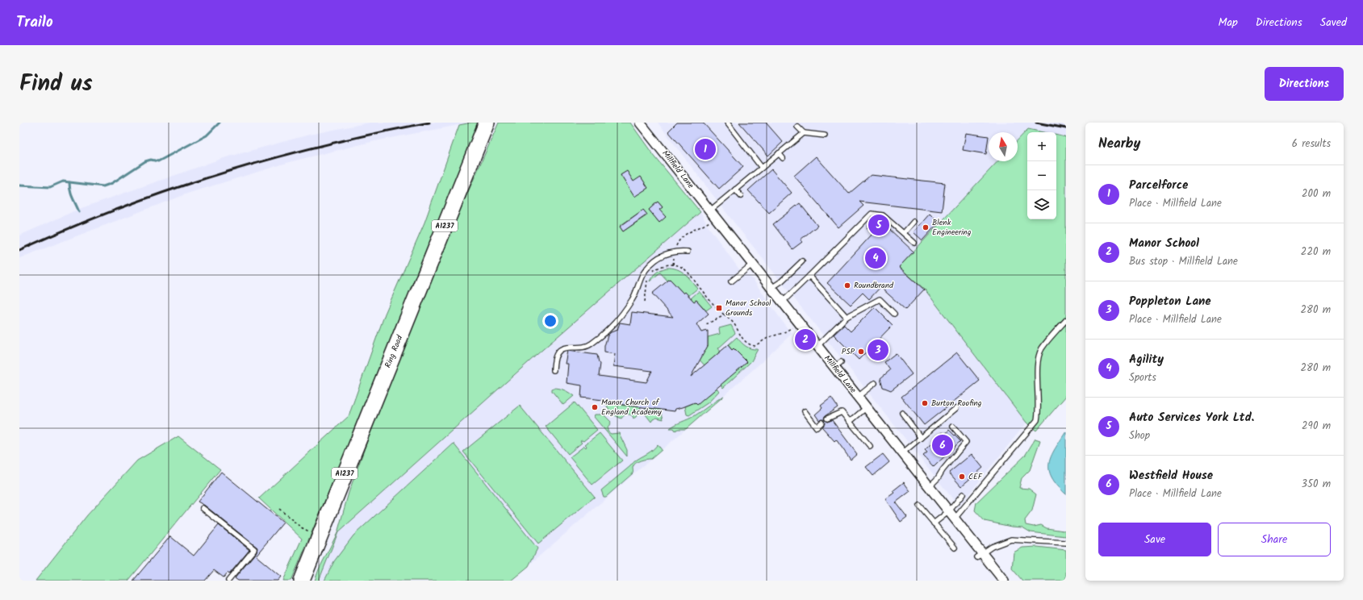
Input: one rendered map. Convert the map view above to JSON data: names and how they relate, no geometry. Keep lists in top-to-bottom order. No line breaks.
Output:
{"streets":{"highway":["A1237","Ring Road"],"street":["Millfield Lane"]},"places":{"other":["Blenk Engineering","Roundbrand","PSP","Burton Roofing","Manor Church of England Academy","CEF"],"transit":["Manor School Grounds"]},"north":"top","page":{"header":"Trailo","nav":["Map","Directions","Saved"],"title":"Find us","buttons":["Directions",["Save","Share"]],"heading":["Nearby","6 results"],"map_buttons":["+","−"],"pins":["1","5","4","2","3","6"],"list":[{"mark":"1","name":"Parcelforce","note":"Place · Millfield Lane","value":"200 m"},{"mark":"2","name":"Manor School","note":"Bus stop · Millfield Lane","value":"220 m"},{"mark":"3","name":"Poppleton Lane","note":"Place · Millfield Lane","value":"280 m"},{"mark":"4","name":"Agility","note":"Sports","value":"280 m"},{"mark":"5","name":"Auto Services York Ltd.","note":"Shop","value":"290 m"},{"mark":"6","name":"Westfield House","note":"Place · Millfield Lane","value":"350 m"}]}}
